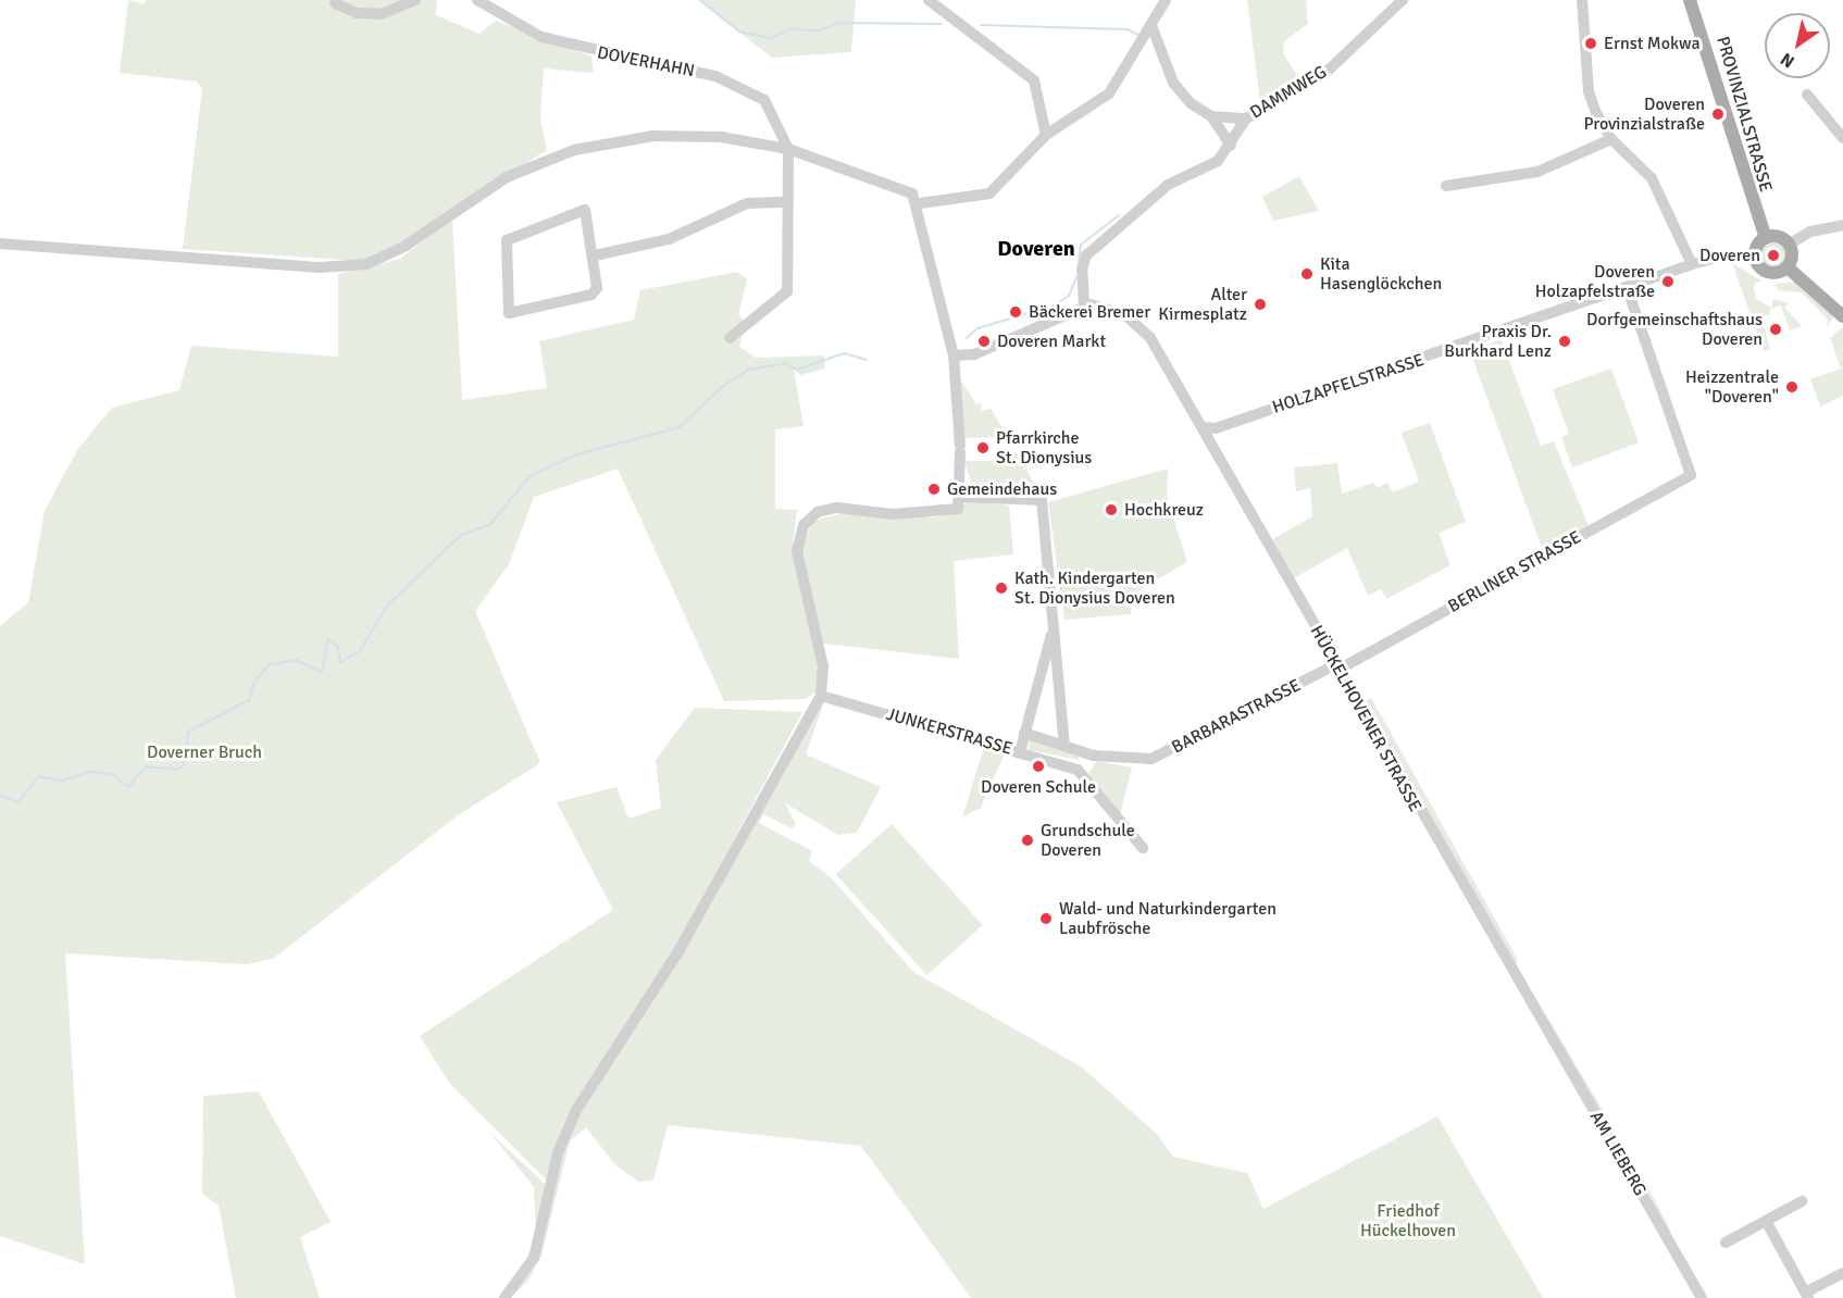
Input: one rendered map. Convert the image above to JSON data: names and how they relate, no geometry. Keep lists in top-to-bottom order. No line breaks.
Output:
{"streets":{"main road":["PROVINZIALSTRASSE"],"street":["DOVERHAHN","DAMMWEG","HOLZAPFELSTRASSE","BERLINER STRASSE","BARBARASTRASSE","HÜCKELHOVENER STRASSE","JUNKERSTRASSE","AM LIEBERG"]},"crossings":[["PROVINZIALSTRASSE","HOLZAPFELSTRASSE"],["HOLZAPFELSTRASSE","BERLINER STRASSE"],["HOLZAPFELSTRASSE","HÜCKELHOVENER STRASSE"],["BERLINER STRASSE","BARBARASTRASSE"],["BERLINER STRASSE","HÜCKELHOVENER STRASSE"],["BARBARASTRASSE","HÜCKELHOVENER STRASSE"],["HÜCKELHOVENER STRASSE","AM LIEBERG"]],"districts":["Doveren"],"parks":["Doverner Bruch","Friedhof Hückelhoven"],"places":["Ernst Mokwa","Doveren Provinzialstraße","Doveren","Kita Hasenglöckchen","Doveren Holzapfelstraße","Alter Kirmesplatz","Bäckerei Bremer","Dorfgemeinschaftshaus Doveren","Doveren Markt","Praxis Dr. Burkhard Lenz","Heizzentrale \"Doveren\"","Pfarrkirche St. Dionysius","Gemeindehaus","Hochkreuz","Kath. Kindergarten St. Dionysius Doveren","Doveren Schule","Grundschule Doveren","Wald- und Naturkindergarten Laubfrösche"],"north":"bottom left"}
